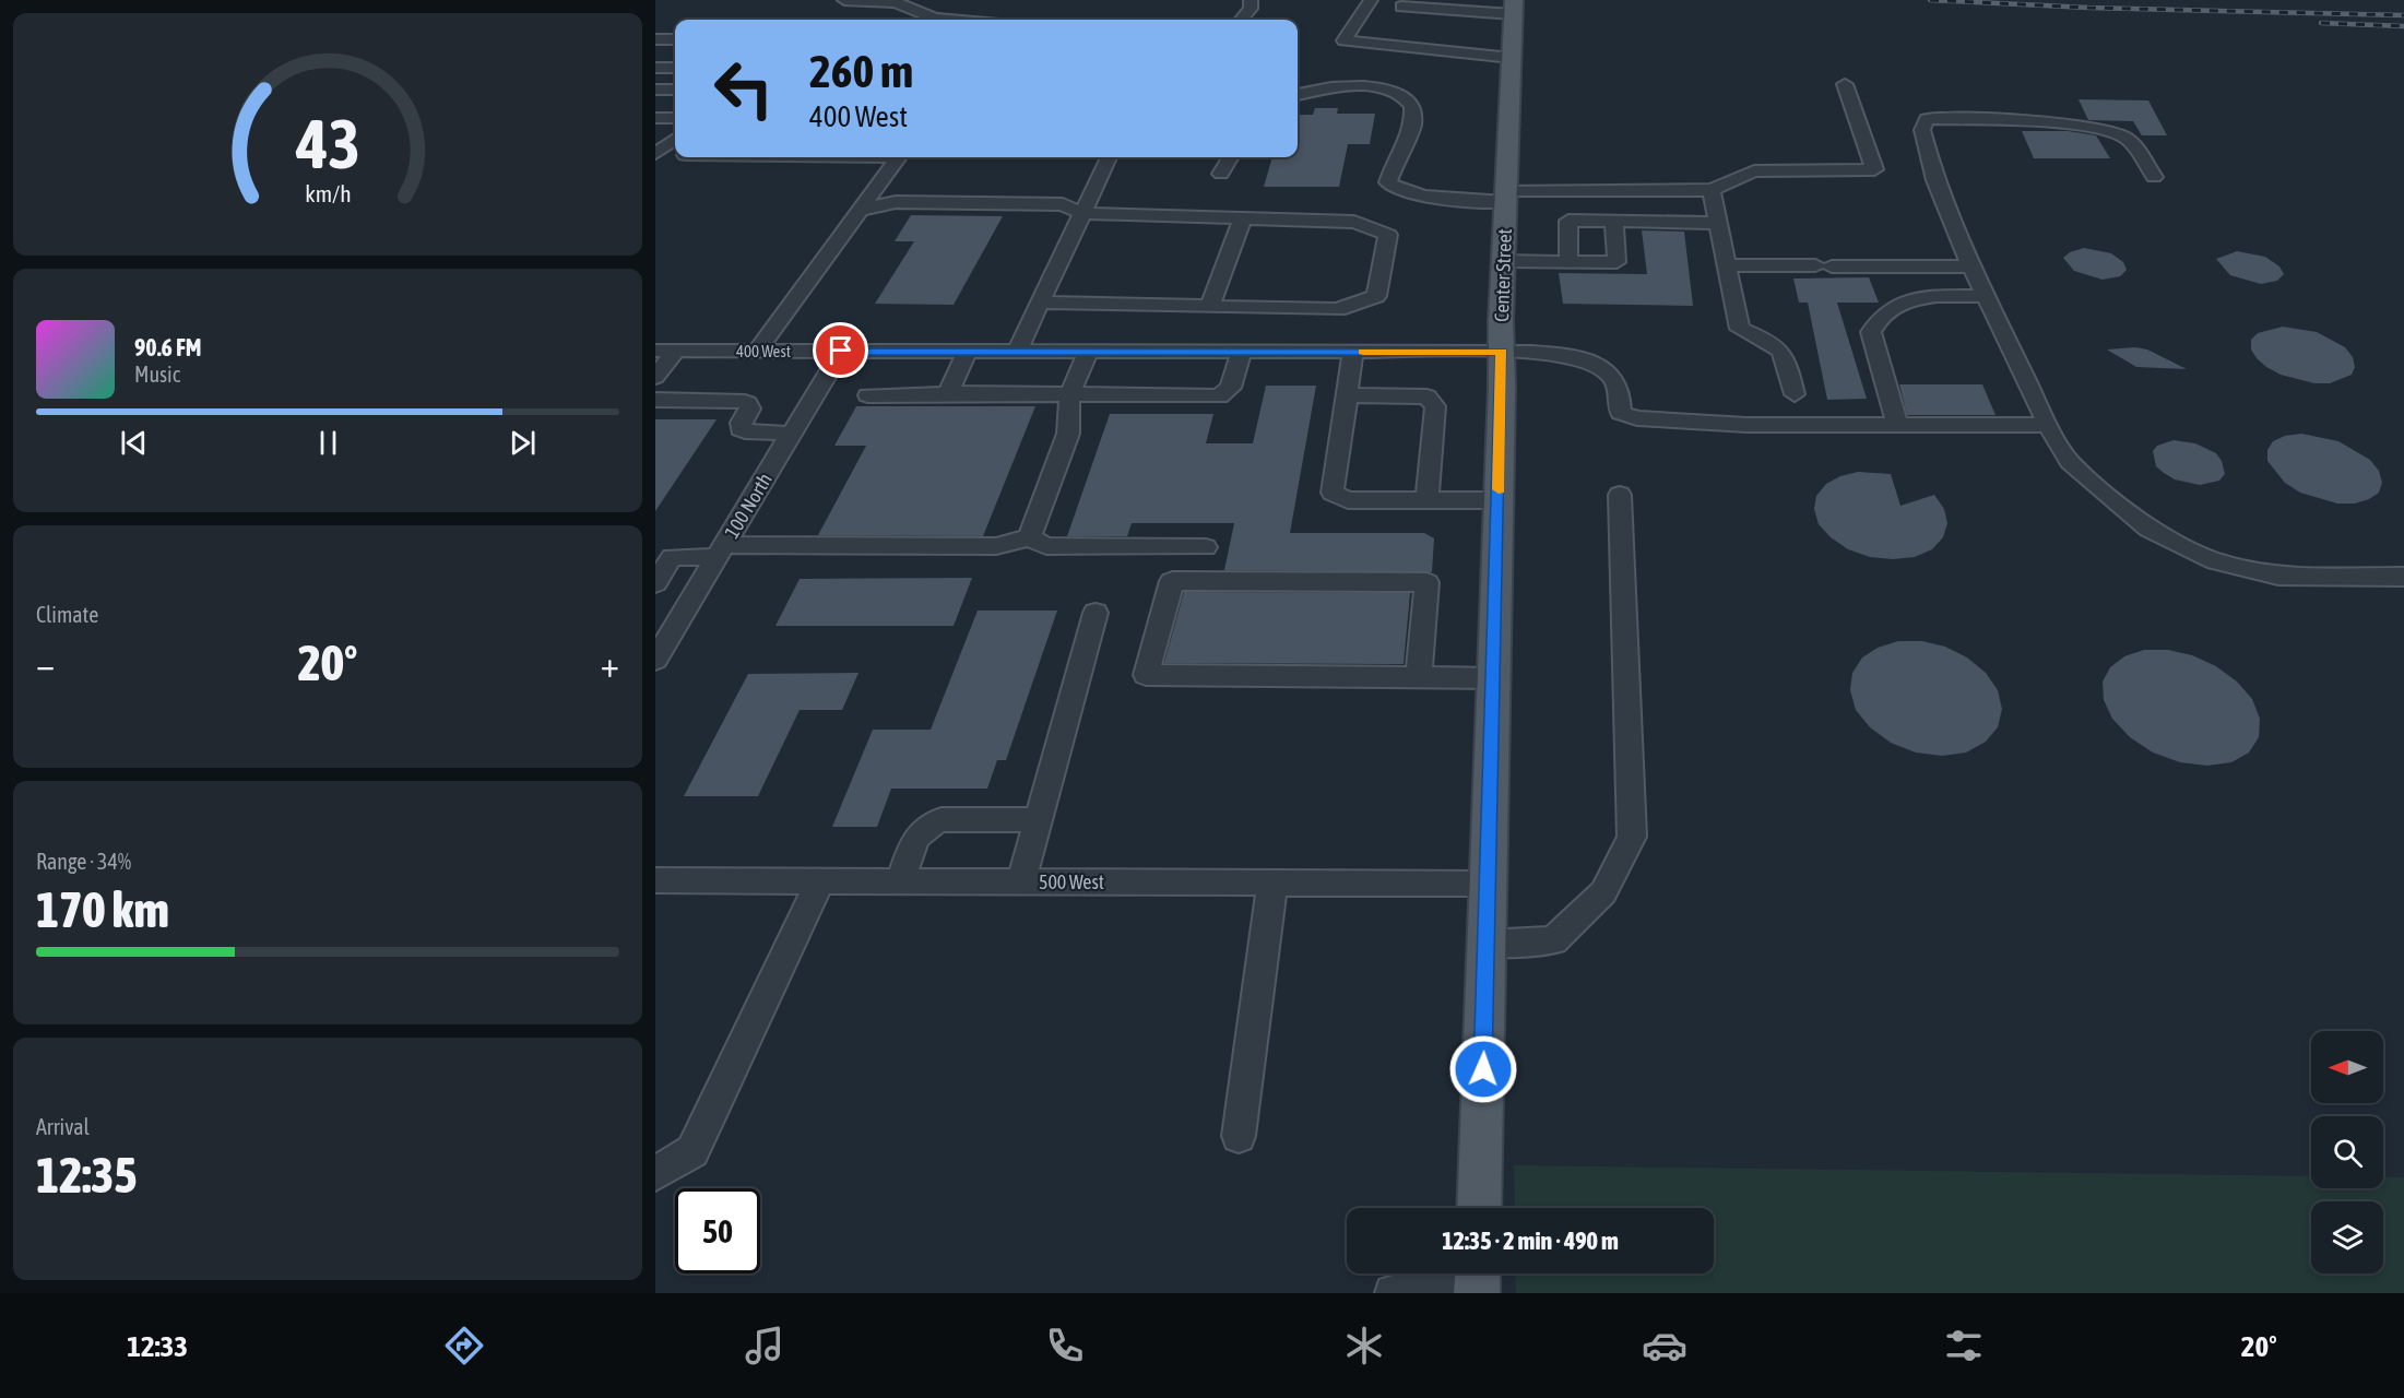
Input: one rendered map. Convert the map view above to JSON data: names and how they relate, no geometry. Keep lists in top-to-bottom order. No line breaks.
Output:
{"streets":{"main road":["Center Street"],"street":["400 West","100 North","500 West"]},"crossings":[["Center Street","400 West"],["Center Street","500 West"],["400 West","100 North"]],"north":"left","page":{"turn":["260 m","400 West"],"song":["90.6 FM","Music"],"tile":["Climate",["Range · 34%","170 km"],["Arrival","12:35"]],"heat":["−","20°","+"],"limit":"50","trip":"12:35 · 2 min · 490 m","tabs":["12:33","20°"],"gauge":["43","km/h"]}}
